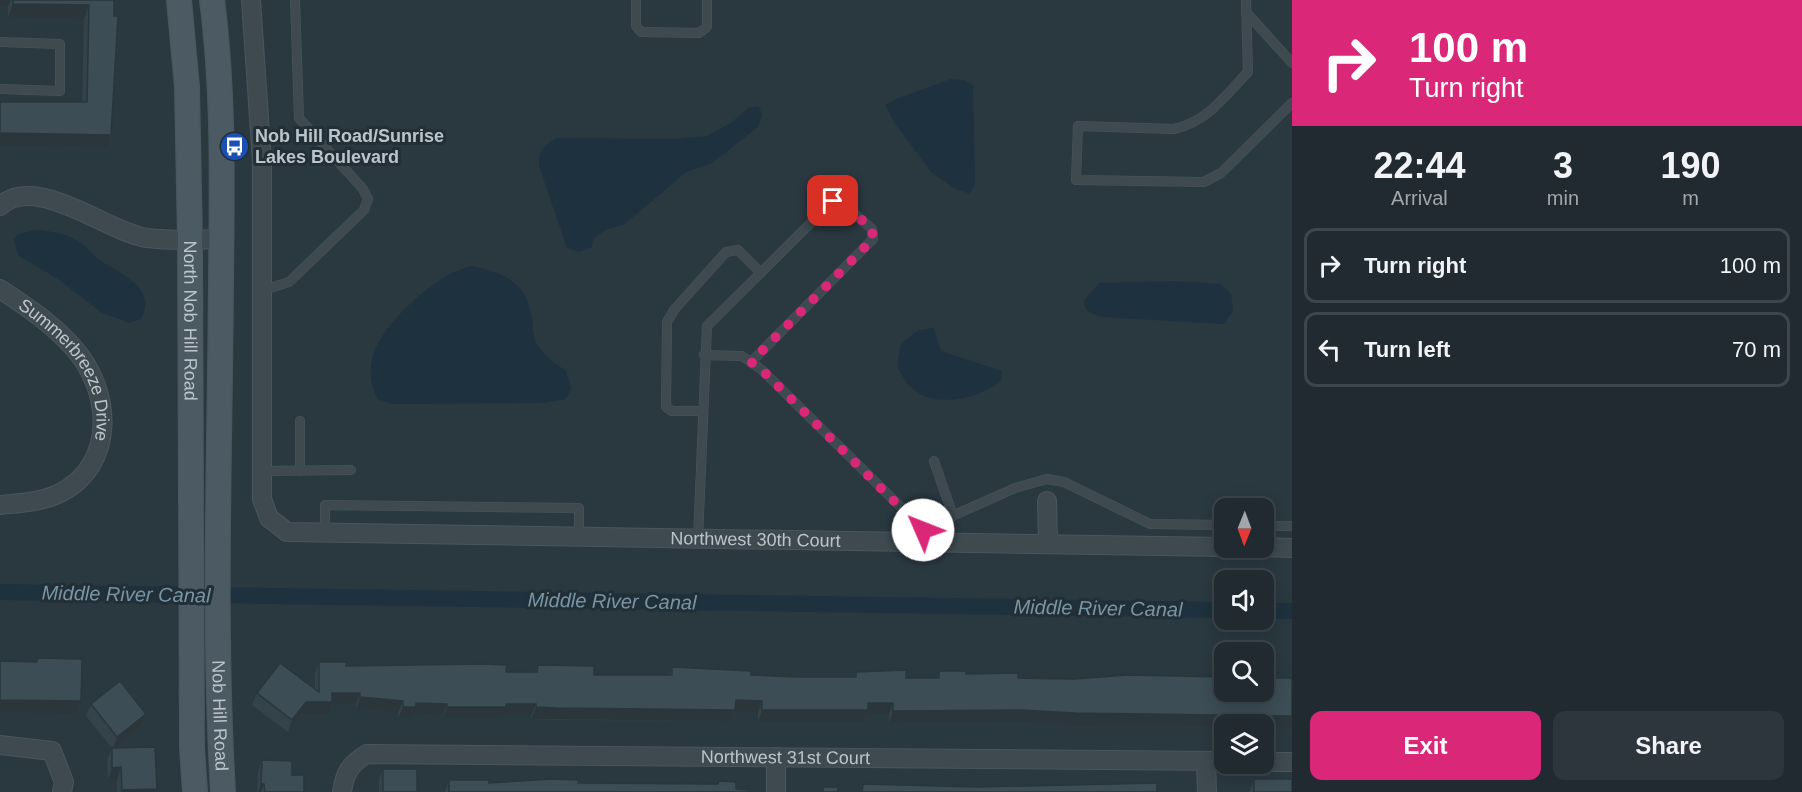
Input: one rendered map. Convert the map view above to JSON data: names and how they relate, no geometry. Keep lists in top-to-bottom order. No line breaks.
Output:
{"streets":{"main road":["North Nob Hill Road","Nob Hill Road"],"street":["Summerbreeze Drive","Northwest 30th Court","Northwest 31st Court"]},"crossings":[["North Nob Hill Road","Nob Hill Road"]],"water":["Middle River Canal"],"places":{"bus stop":["Nob Hill Road/Sunrise Lakes Boulevard"]},"north":"bottom","page":{"turn":["100 m","Turn right"],"eta":["22:44","Arrival","3","min","190","m"],"list":[{"name":"Turn right","value":"100 m"},{"name":"Turn left","value":"70 m"}],"buttons":["Exit","Share"]}}
